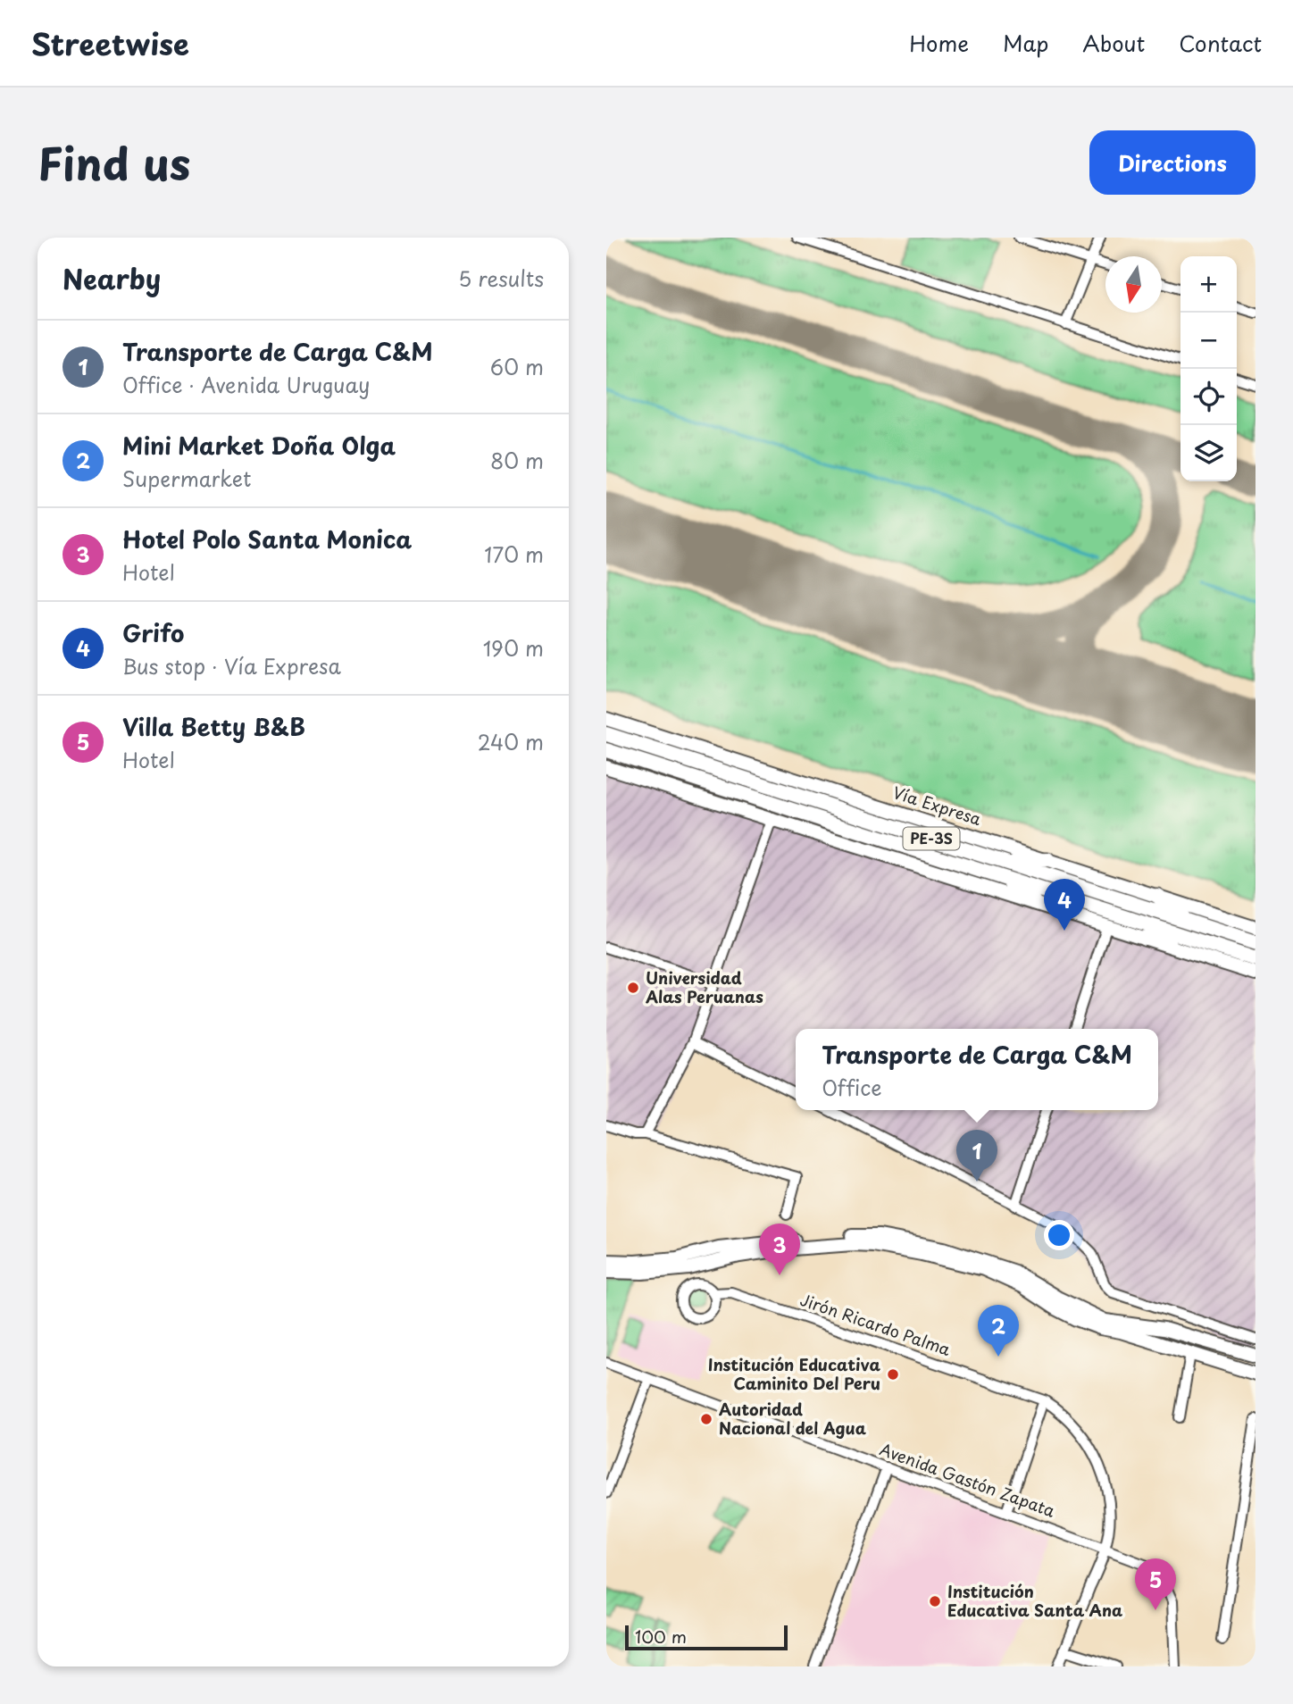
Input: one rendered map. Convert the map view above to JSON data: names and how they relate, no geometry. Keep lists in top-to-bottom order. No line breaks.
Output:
{"streets":{"main road":["Vía Expresa","PE-3S"],"street":["Jirón Ricardo Palma","Avenida Gastón Zapata"]},"crossings":[["Jirón Ricardo Palma","Avenida Gastón Zapata"]],"places":["Universidad Alas Peruanas","Institución Educativa Caminito Del Peru","Autoridad Nacional del Agua","Institución Educativa Santa Ana"],"scale_bar":"100 m","north":"bottom","page":{"header":"Streetwise","nav":["Home","Map","About","Contact"],"title":"Find us","buttons":"Directions","heading":["Nearby","5 results"],"map_buttons":["+","−"],"list":[{"mark":"1","name":"Transporte de Carga C&M","note":"Office · Avenida Uruguay","value":"60 m"},{"mark":"2","name":"Mini Market Doña Olga","note":"Supermarket","value":"80 m"},{"mark":"3","name":"Hotel Polo Santa Monica","note":"Hotel","value":"170 m"},{"mark":"4","name":"Grifo","note":"Bus stop · Vía Expresa","value":"190 m"},{"mark":"5","name":"Villa Betty B&B","note":"Hotel","value":"240 m"}],"pins":["4","1","3","2","5"],"popup":["Transporte de Carga C&M","Office"],"scale":"100 m"}}
